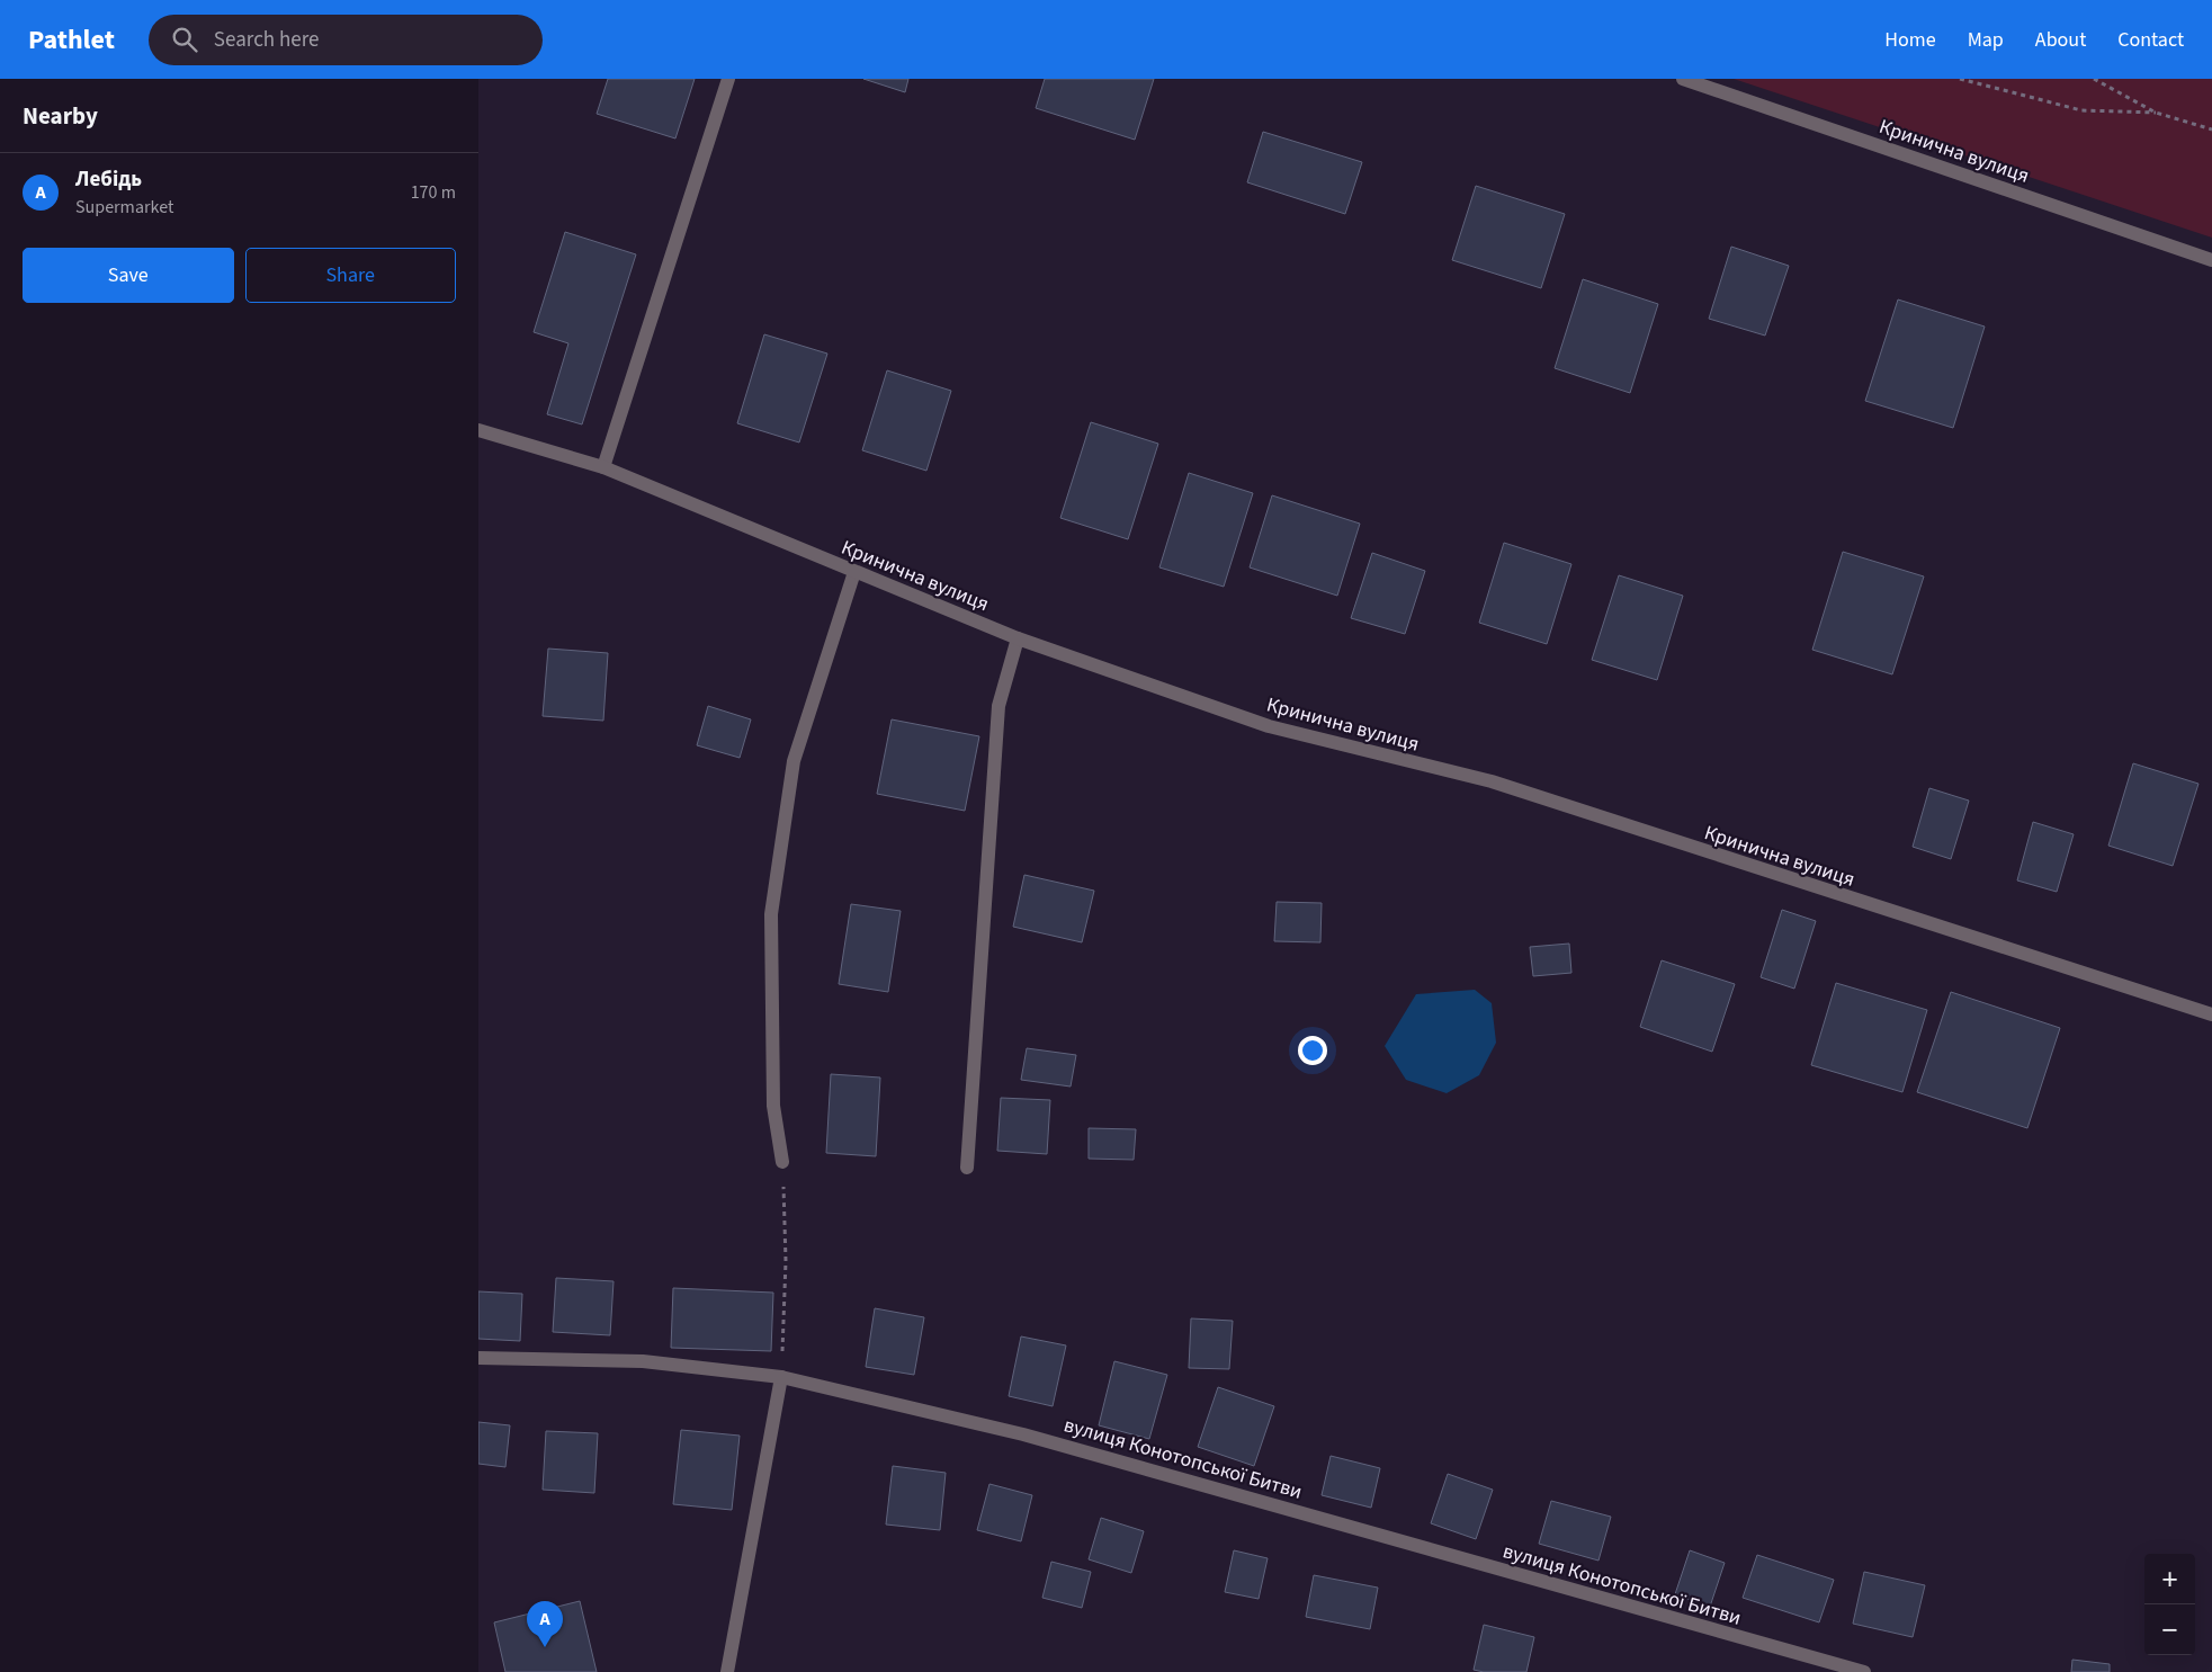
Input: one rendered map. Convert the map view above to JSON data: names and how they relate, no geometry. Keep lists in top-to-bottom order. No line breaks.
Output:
{"streets":{"street":["Кринична вулиця","вулиця Конотопської Битви"]},"page":{"header":"Pathlet","search":"Search here","nav":["Home","Map","About","Contact"],"heading":"Nearby","list":[{"mark":"A","name":"Лебідь","note":"Supermarket","value":"170 m"}],"buttons":["Save","Share"],"map_buttons":["+","−"],"pins":"A"}}
